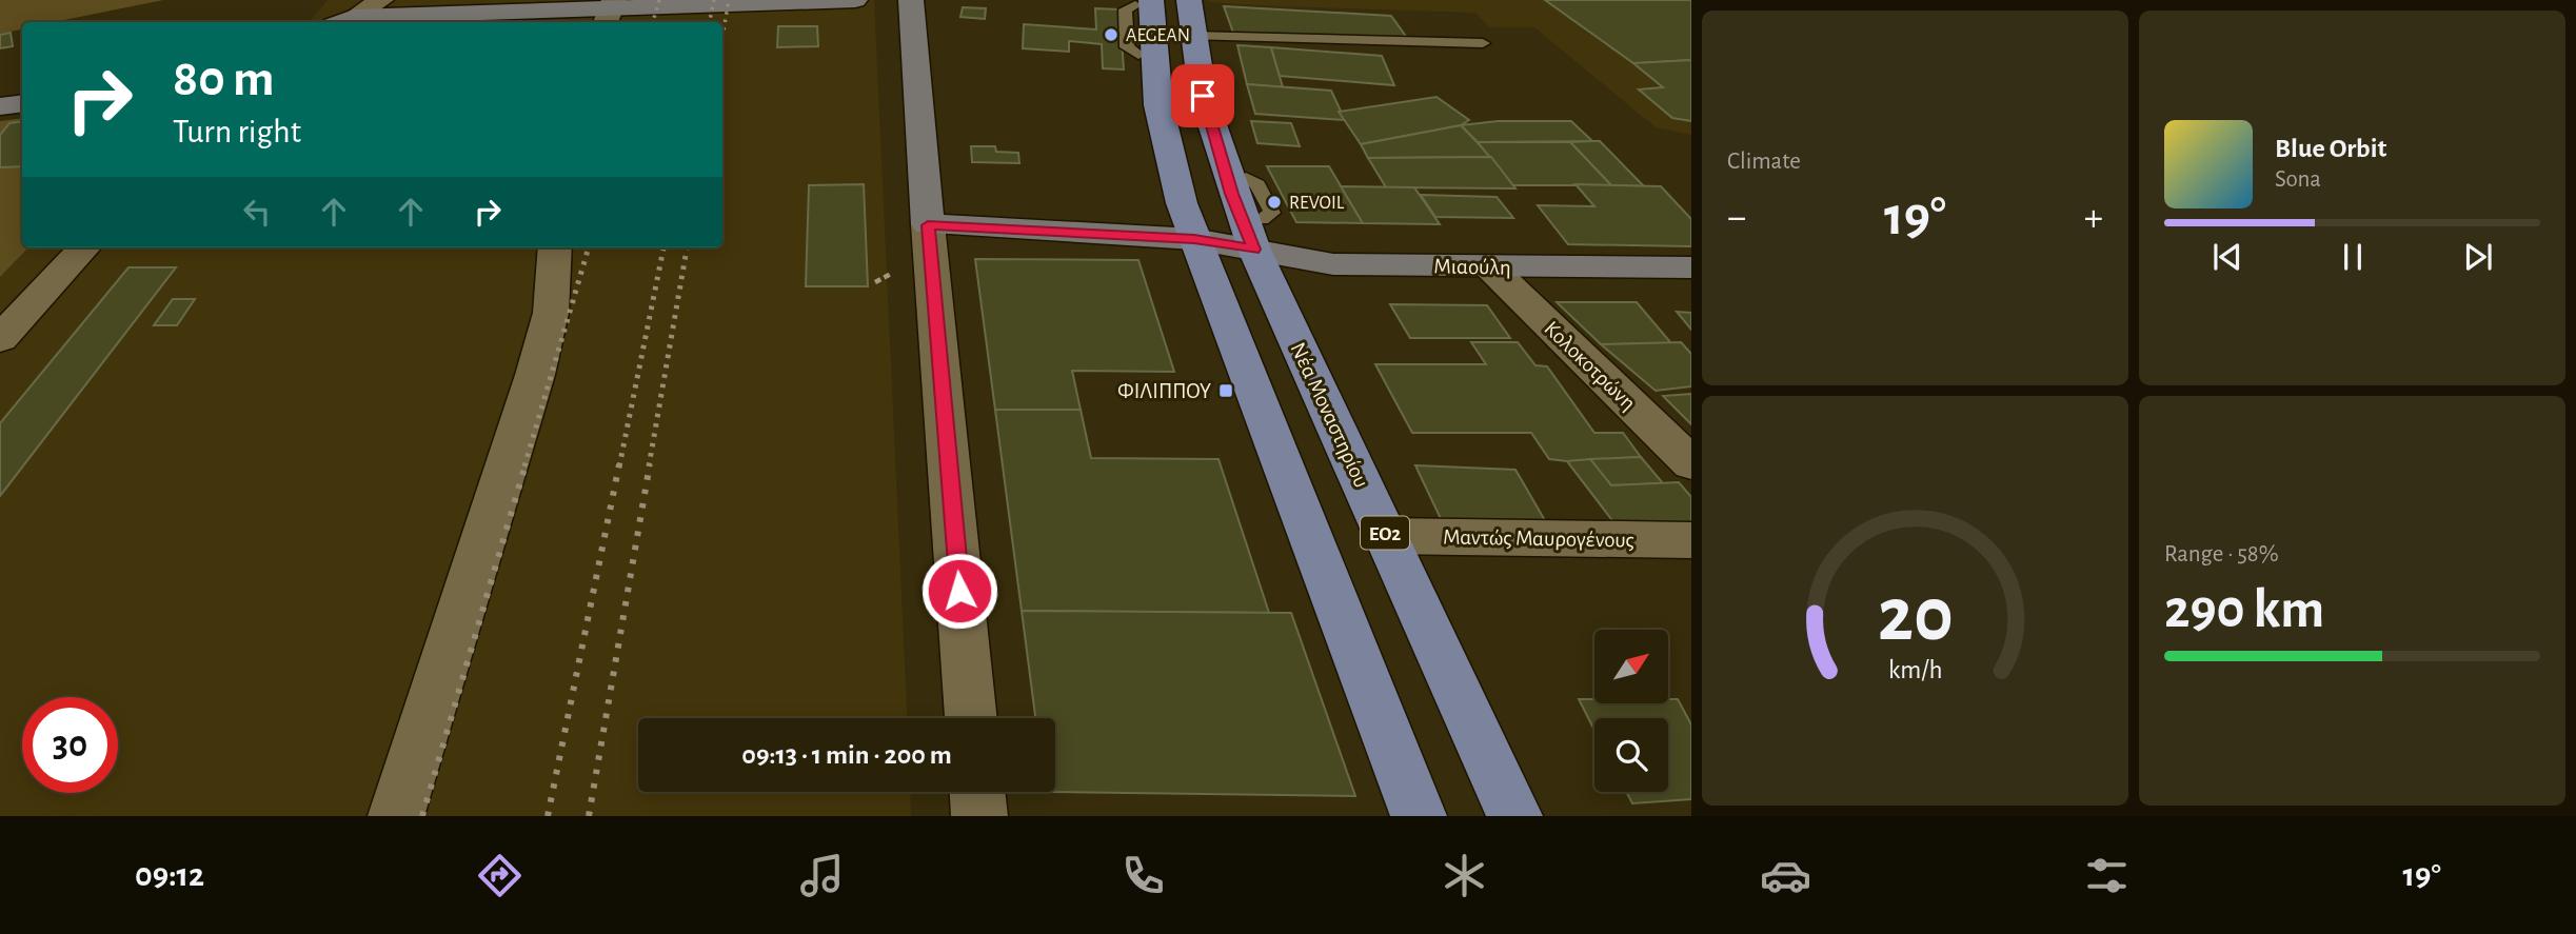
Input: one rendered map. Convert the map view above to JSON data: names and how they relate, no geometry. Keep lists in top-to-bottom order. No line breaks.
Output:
{"streets":{"main road":["Νέα Μοναστηρίου","ΕΟ2"],"street":["Μιαούλη","Κολοκοτρώνη","Μαντώς Μαυρογένους"]},"crossings":[["Μιαούλη","Κολοκοτρώνη"],["Μιαούλη","Νέα Μοναστηρίου"],["Νέα Μοναστηρίου","Μαντώς Μαυρογένους"]],"places":{"other":["AEGEAN","REVOIL"],"transit":["ΦΙΛΙΠΠΟΥ"]},"north":"top right","page":{"tile":["Climate",["Range · 58%","290 km"]],"turn":["80 m","Turn right"],"song":["Blue Orbit","Sona"],"heat":["−","19°","+"],"limit":"30","trip":"09:13 · 1 min · 200 m","tabs":["09:12","19°"],"gauge":["20","km/h"]}}
